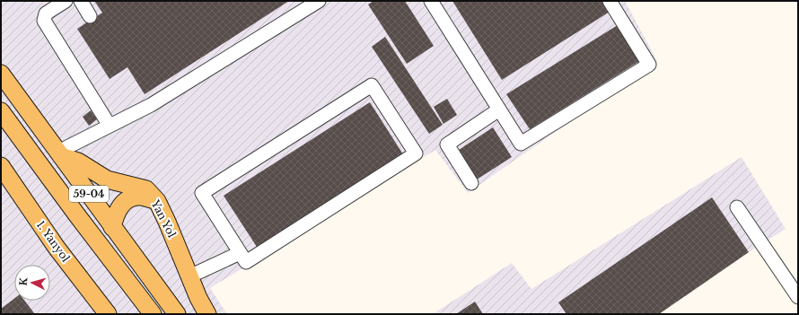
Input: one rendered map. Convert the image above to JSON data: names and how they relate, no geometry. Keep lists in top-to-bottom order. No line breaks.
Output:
{"streets":{"main road":["59-04","Yan Yol","1. Yanyol"]},"crossings":[["59-04","Yan Yol"]],"north":"left"}
